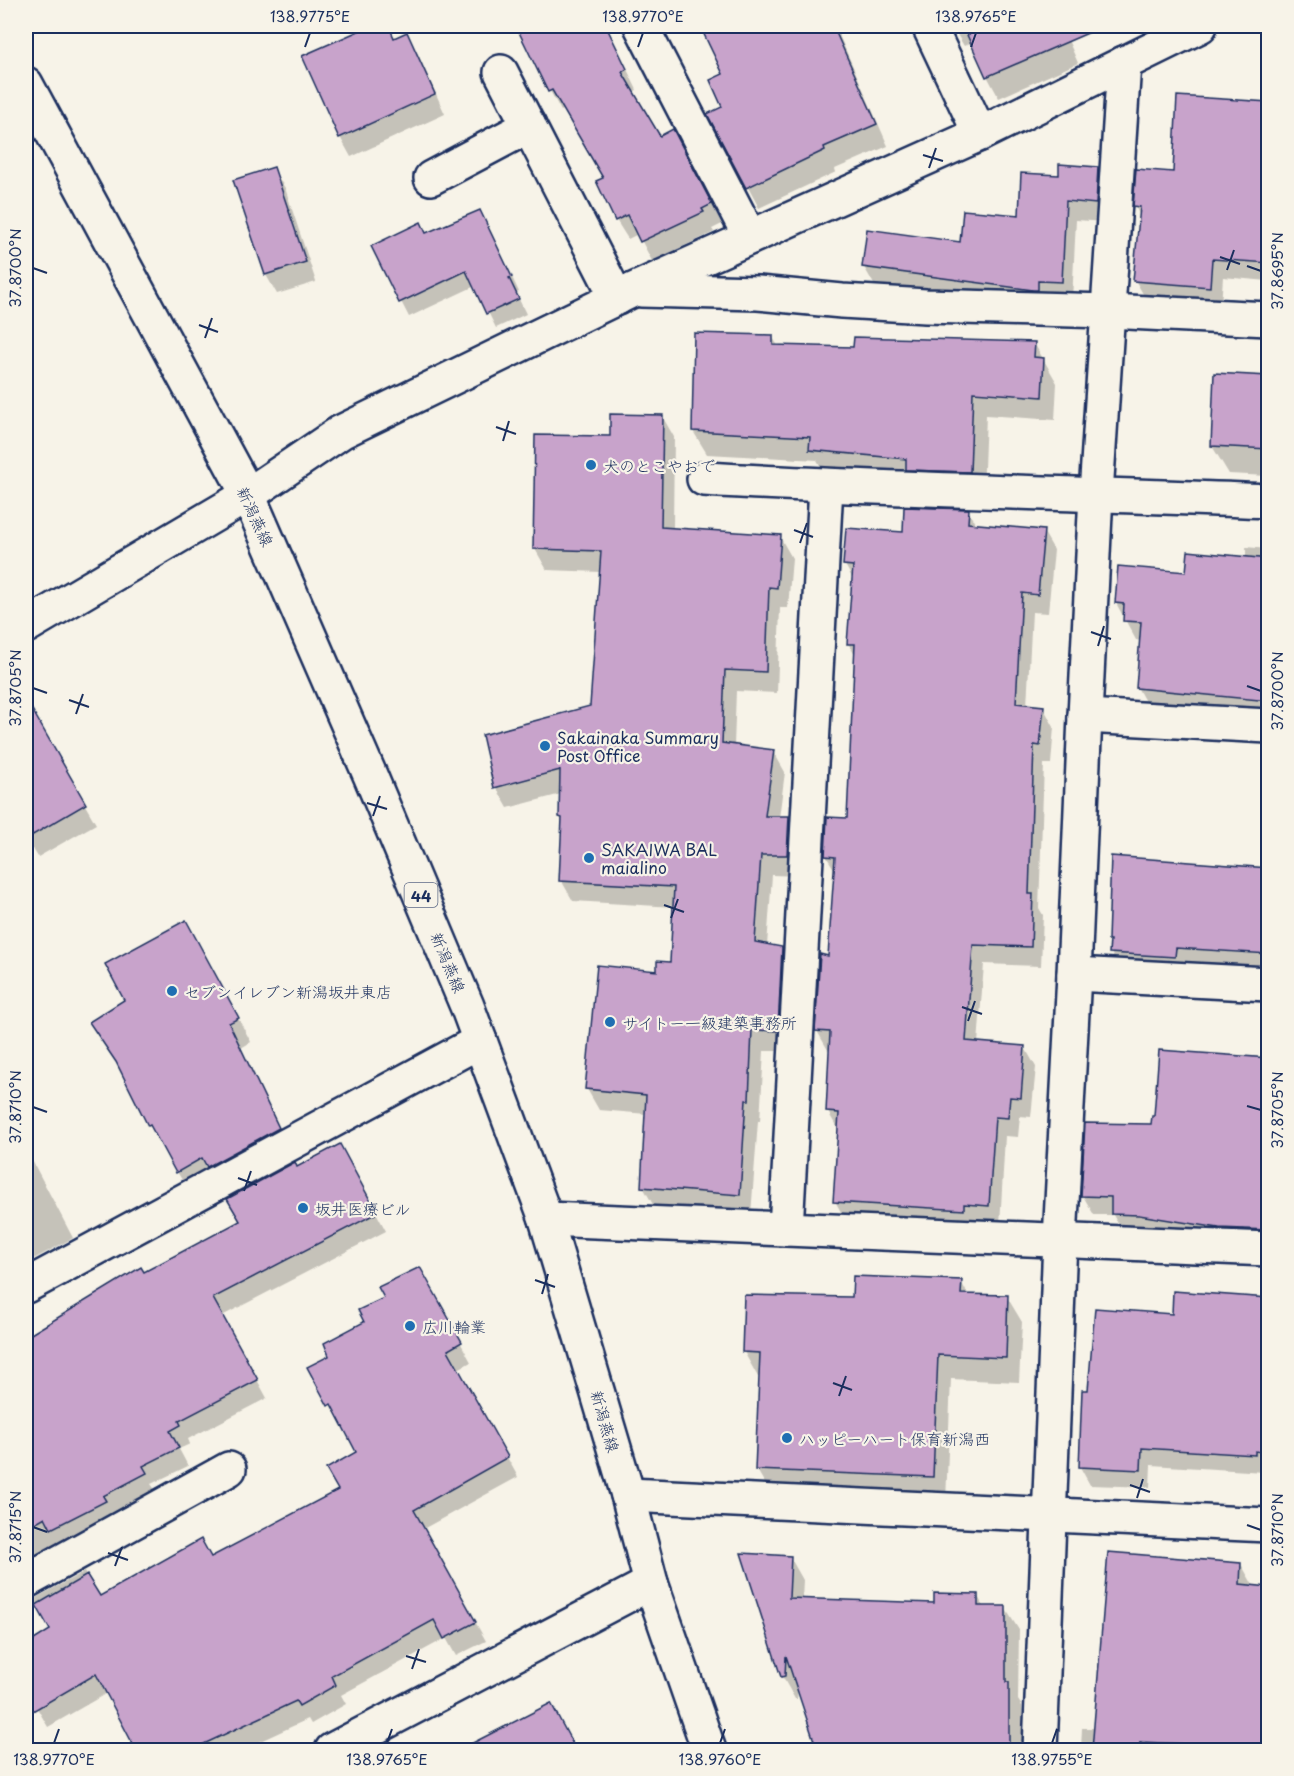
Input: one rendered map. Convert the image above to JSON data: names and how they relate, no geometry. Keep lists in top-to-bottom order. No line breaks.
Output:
{"streets":{"street":["新潟燕線","44"]},"places":["犬のとこやおで","Sakainaka Summary Post Office","SAKAIWA BAL maialino","セブンイレブン新潟坂井東店","サイトー一級建築事務所","坂井医療ビル","広川輪業","ハッピーハート保育新潟西"],"coordinates":["138.9775°E","138.9770°E","138.9765°E","37.8700°N","37.8695°N","37.8705°N","37.8710°N","37.8715°N","138.9760°E","138.9755°E"]}
